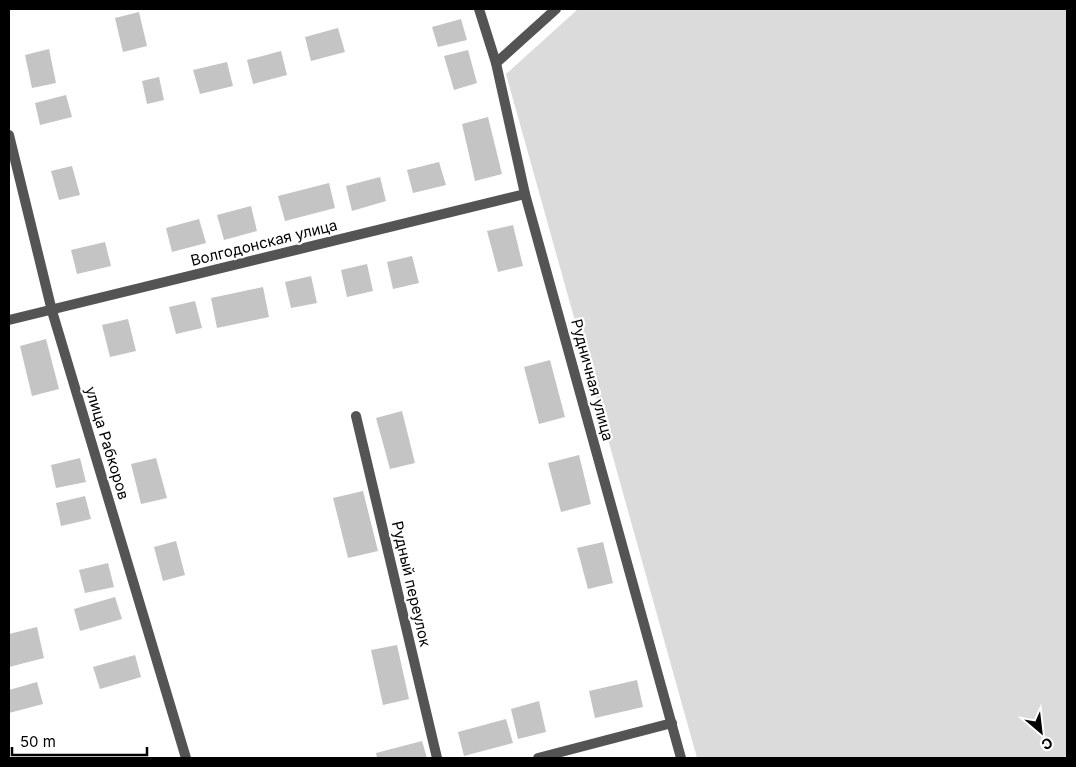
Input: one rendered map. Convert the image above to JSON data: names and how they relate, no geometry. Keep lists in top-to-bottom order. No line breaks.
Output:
{"streets":{"street":["Волгодонская улица","Рудничная улица","улица Рабкоров","Рудный переулок"]},"crossings":[["Волгодонская улица","Рудничная улица"],["Волгодонская улица","улица Рабкоров"]],"scale_bar":"50 m","north":"bottom right"}
